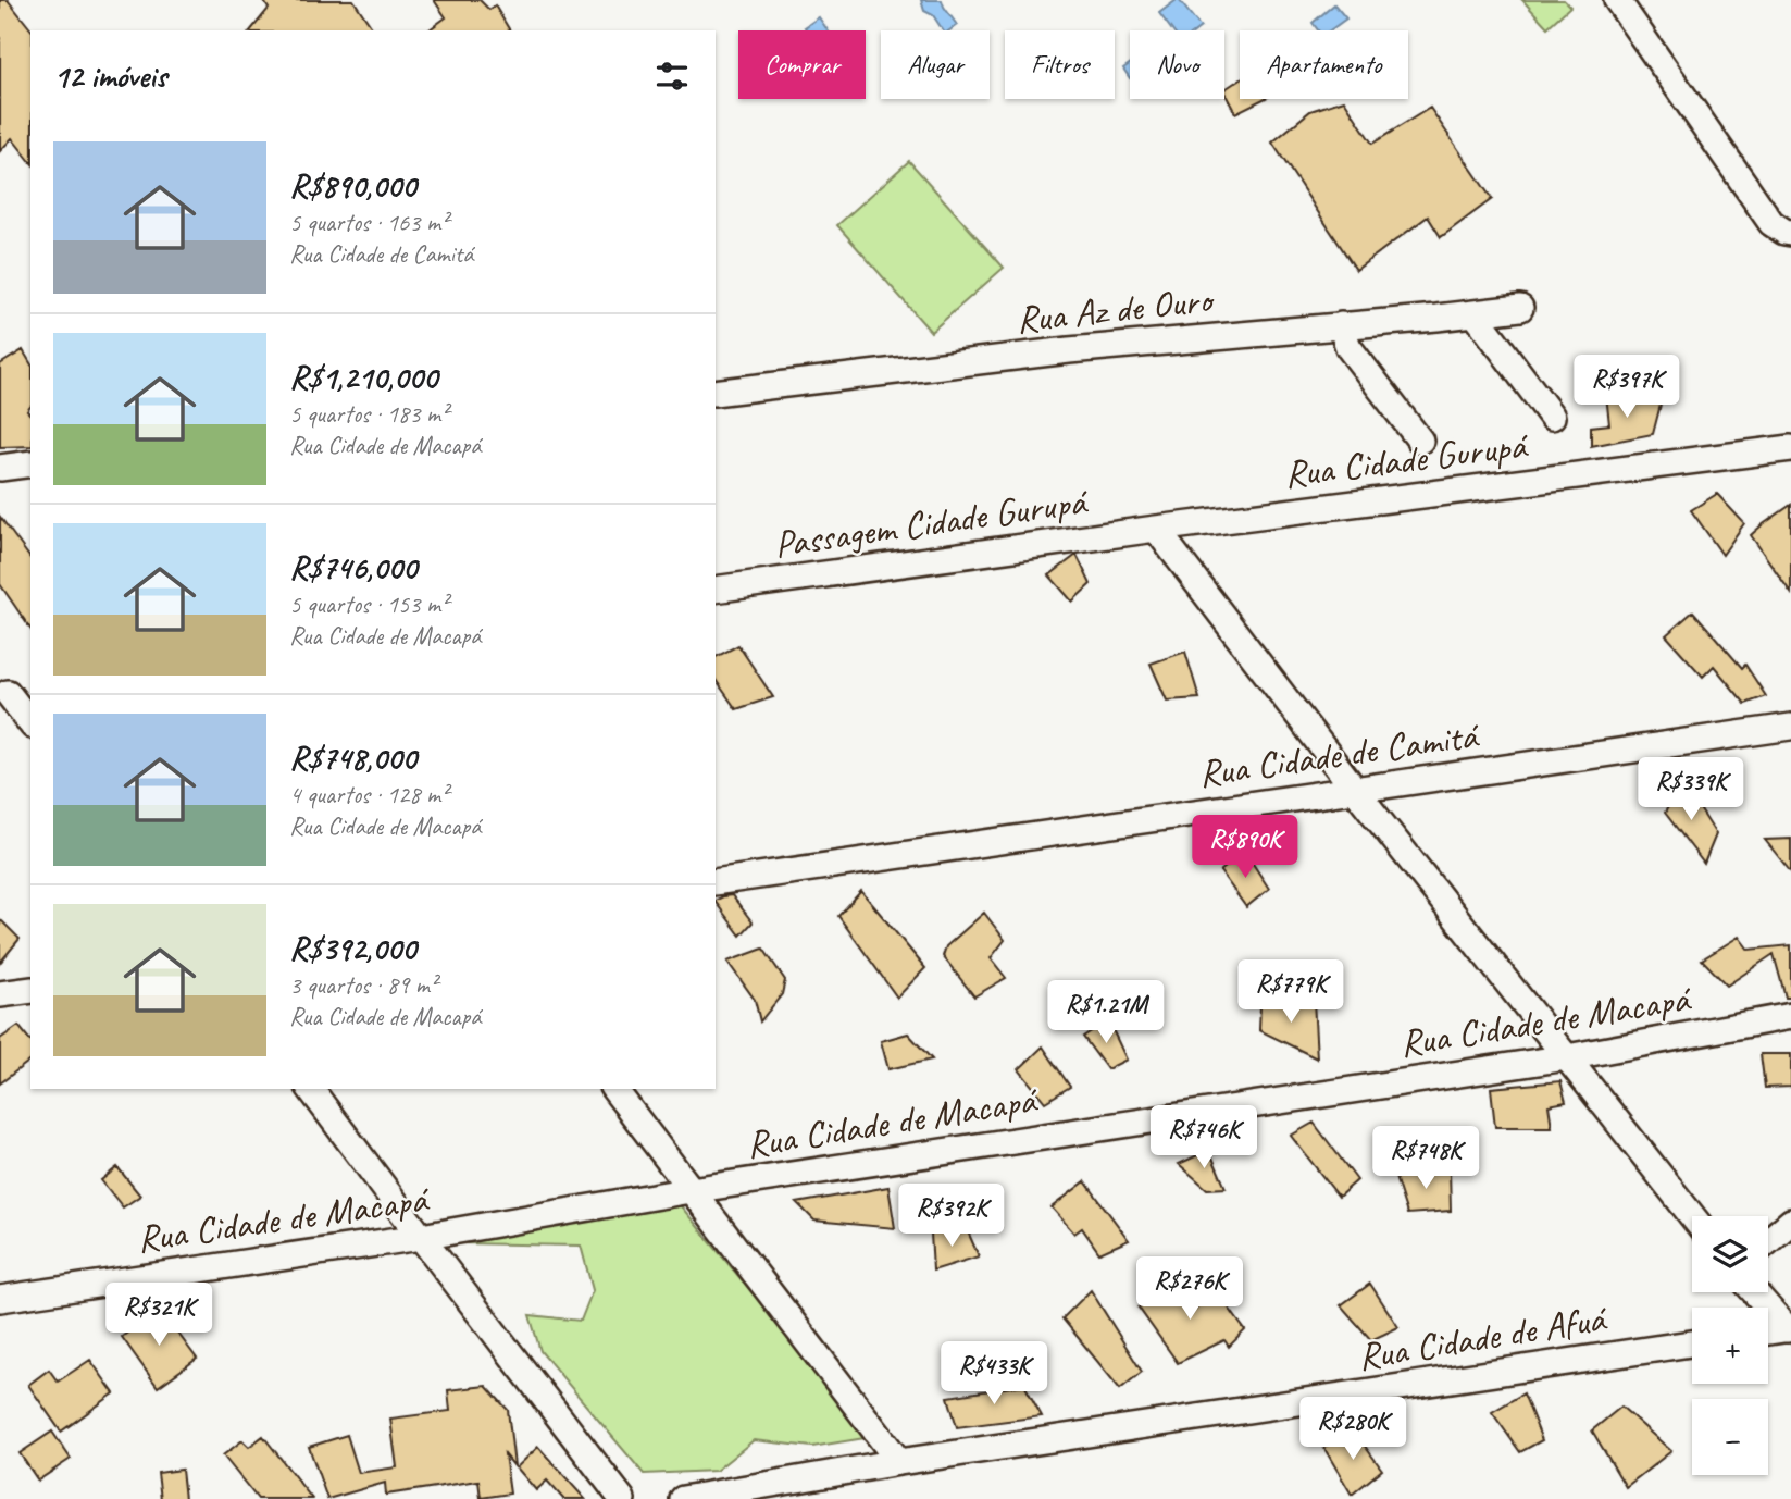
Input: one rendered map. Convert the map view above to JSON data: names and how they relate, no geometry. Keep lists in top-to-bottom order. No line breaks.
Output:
{"streets":{"street":["Rua Az de Ouro","Rua Cidade Gurupá","Passagem Cidade Gurupá","Rua Cidade de Camitá","Rua Cidade de Macapá","Rua Cidade de Afuá"]},"crossings":[["Rua Cidade Gurupá","Passagem Cidade Gurupá"]],"page":{"chip":["Comprar","Alugar","Filtros","Novo","Apartamento"],"heading":"12 imóveis","list":[{"name":"R$890,000","note":"5 quartos · 163 m² · Rua Cidade de Camitá"},{"name":"R$1,210,000","note":"5 quartos · 183 m² · Rua Cidade de Macapá"},{"name":"R$746,000","note":"5 quartos · 153 m² · Rua Cidade de Macapá"},{"name":"R$748,000","note":"4 quartos · 128 m² · Rua Cidade de Macapá"},{"name":"R$392,000","note":"3 quartos · 89 m² · Rua Cidade de Macapá"}],"price":["R$397K","R$339K","R$890K","R$779K","R$1.21M","R$746K","R$748K","R$392K","R$276K","R$321K","R$433K","R$280K"],"map_buttons":["+","−"]}}
